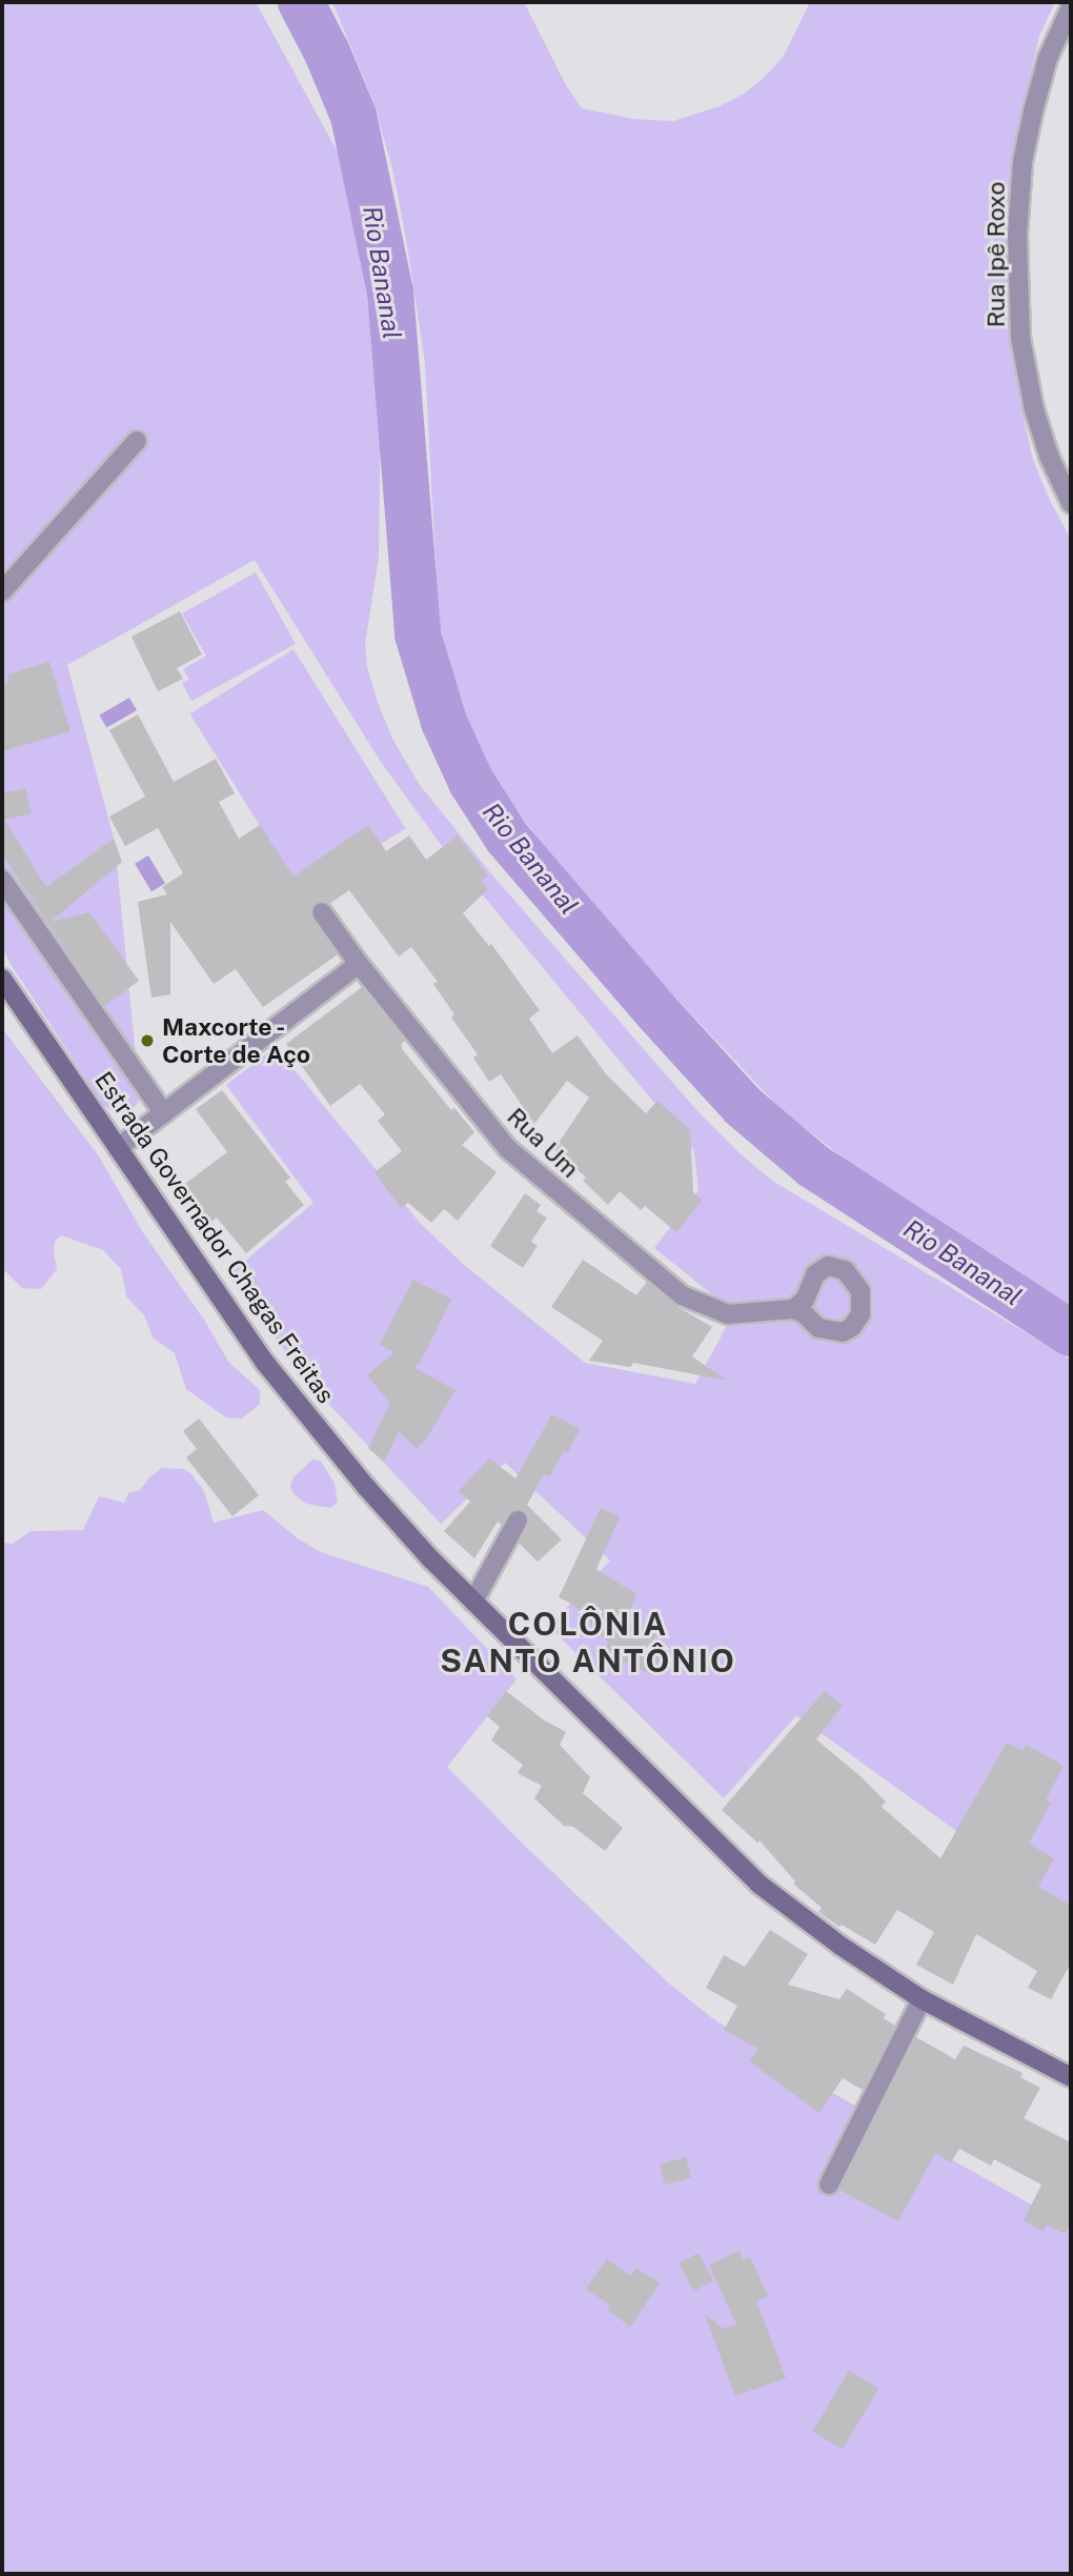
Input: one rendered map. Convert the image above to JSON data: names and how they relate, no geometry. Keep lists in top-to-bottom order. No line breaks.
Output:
{"streets":{"main road":["Estrada Governador Chagas Freitas"],"street":["Rua Ipê Roxo","Rua Um"]},"districts":["COLÔNIA SANTO ANTÔNIO"],"water":["Rio Bananal"],"places":["Maxcorte - Corte de Aço"]}
